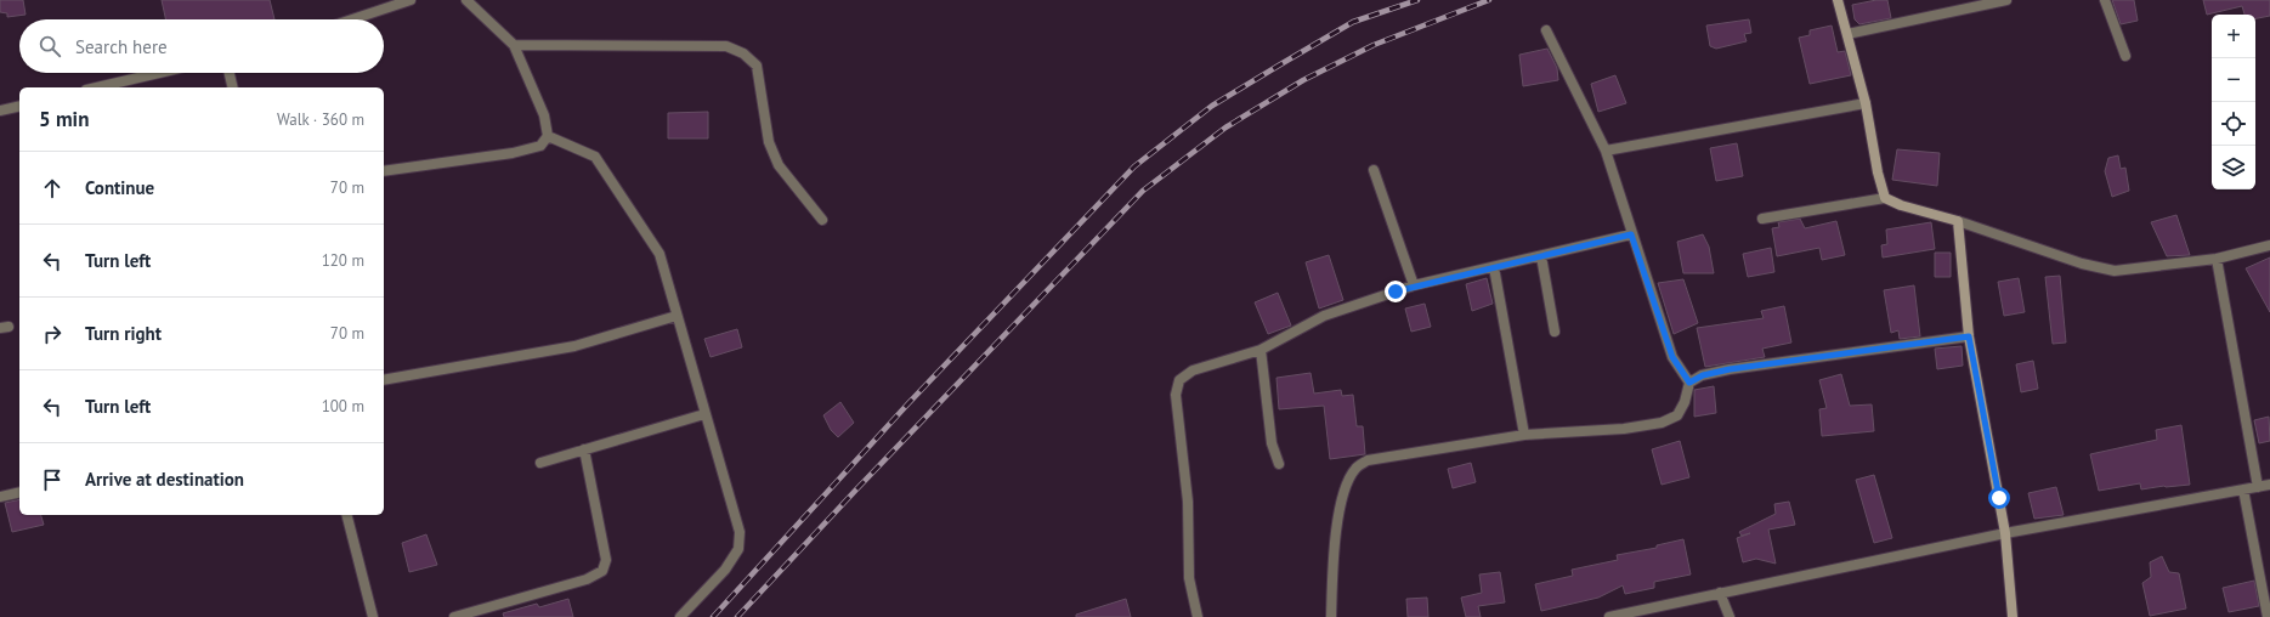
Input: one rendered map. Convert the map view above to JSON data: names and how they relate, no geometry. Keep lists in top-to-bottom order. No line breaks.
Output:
{"page":{"map_buttons":["+","−"],"search":"Search here","heading":["5 min","Walk · 360 m"],"list":[["Continue","70 m"],["Turn left","120 m"],["Turn right","70 m"],["Turn left","100 m"],"Arrive at destination"]}}
